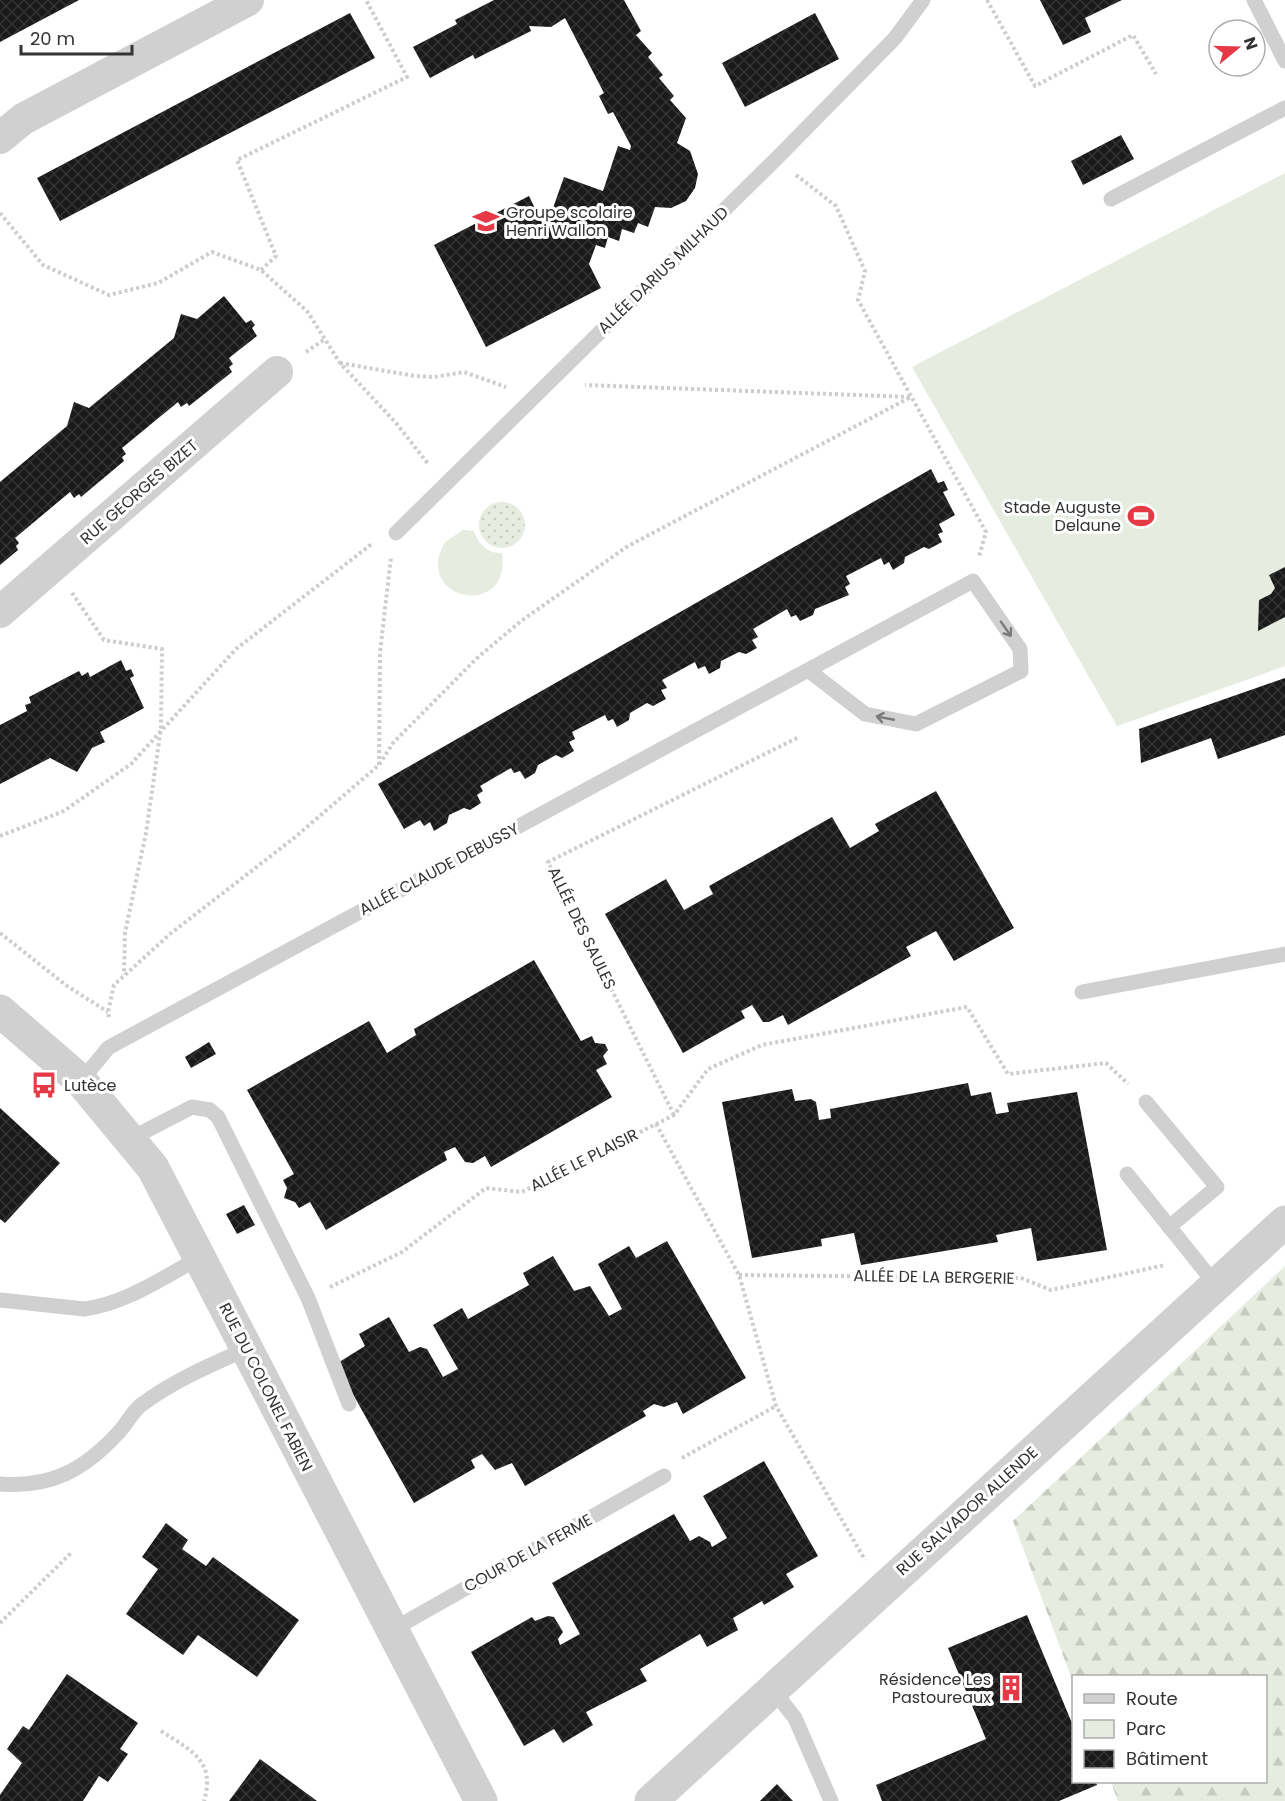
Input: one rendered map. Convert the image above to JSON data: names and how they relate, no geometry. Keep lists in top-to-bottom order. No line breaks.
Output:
{"streets":{"street":["RUE GEORGES BIZET","RUE DU COLONEL FABIEN","RUE SALVADOR ALLENDE"],"lane":["ALLÉE DARIUS MILHAUD","ALLÉE CLAUDE DEBUSSY","COUR DE LA FERME"],"path":["ALLÉE DES SAULES","ALLÉE LE PLAISIR","ALLÉE DE LA BERGERIE"]},"crossings":[["ALLÉE CLAUDE DEBUSSY","RUE DU COLONEL FABIEN"],["ALLÉE DES SAULES","ALLÉE LE PLAISIR"],["RUE DU COLONEL FABIEN","COUR DE LA FERME"]],"places":{"school or university":["Groupe scolaire Henri Wallon"],"sports":["Stade Auguste Delaune"],"bus stop":["Lutèce"],"building":["Résidence Les Pastoureaux"]},"legend":["Route","Parc","Bâtiment"],"scale_bar":"20 m","north":"right"}
